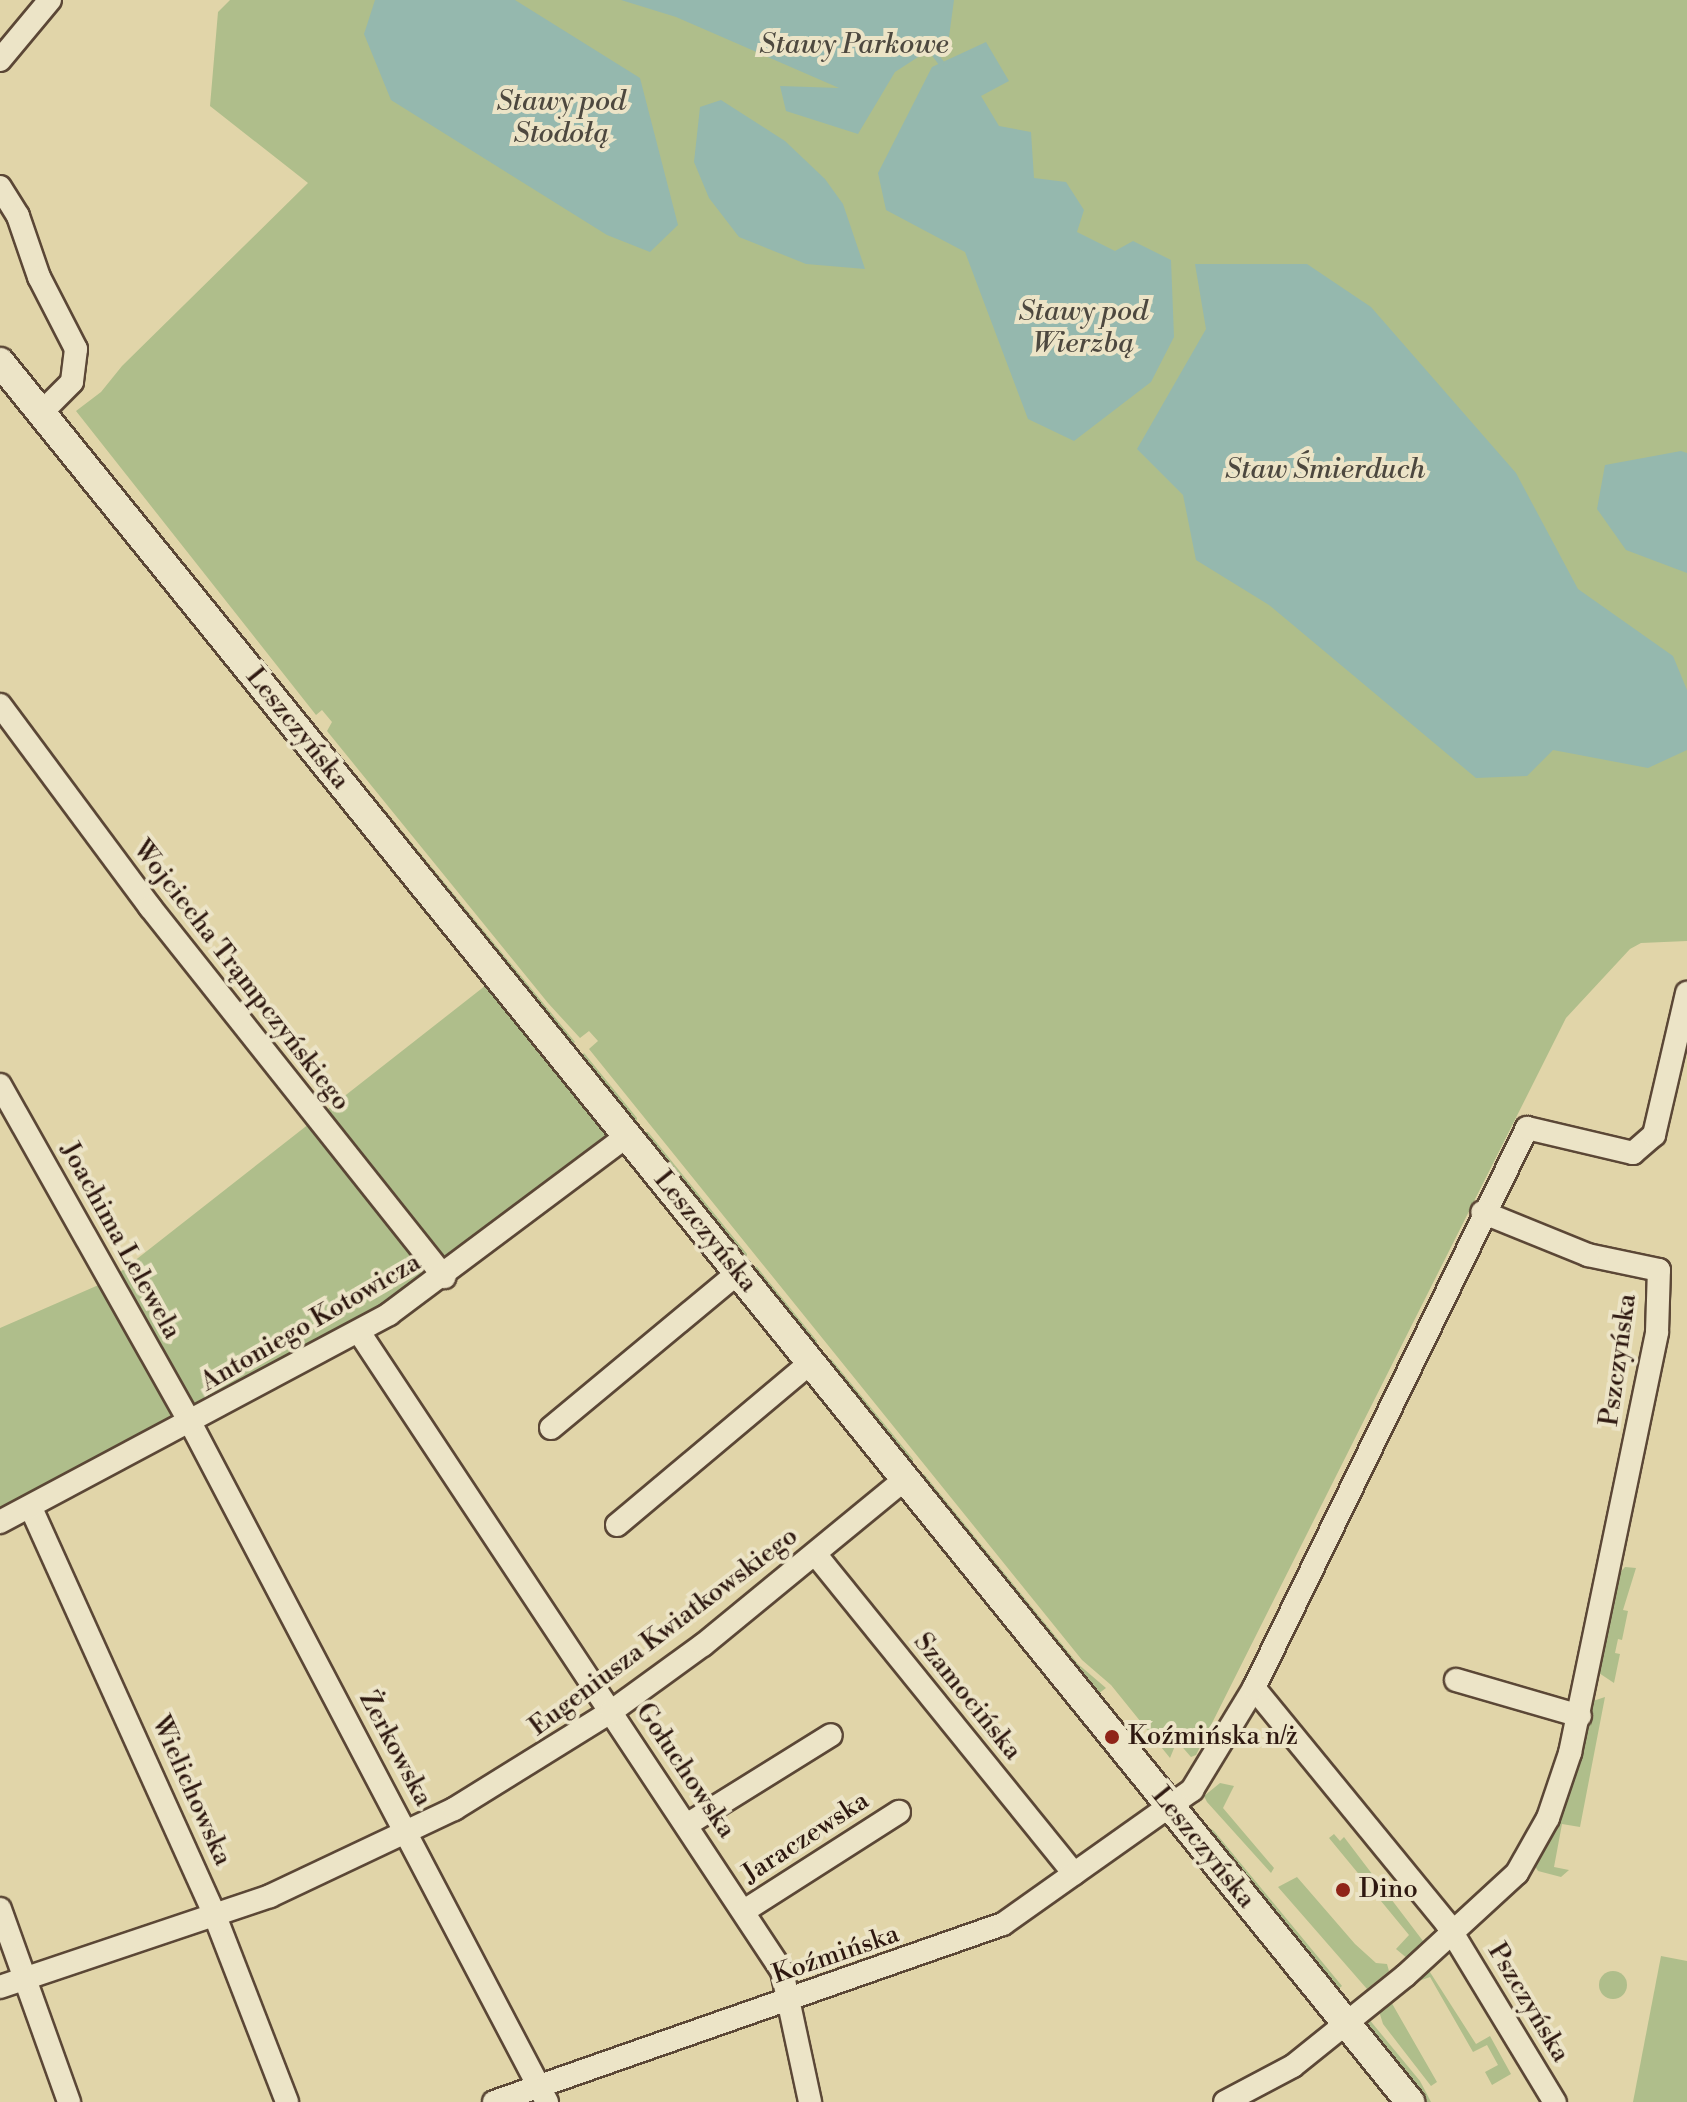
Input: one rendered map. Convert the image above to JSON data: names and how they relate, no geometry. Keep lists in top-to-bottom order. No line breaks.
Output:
{"streets":{"street":["Leszczyńska","Wojciecha Trąmpczyńskiego","Joachima Lelewela","Antoniego Kotowicza","Pszczyńska","Eugeniusza Kwiatkowskiego","Szamocińska","Żerkowska","Gołuchowska","Wielichowska","Jaraczewska","Koźmińska"]},"crossings":[["Leszczyńska","Antoniego Kotowicza"],["Leszczyńska","Pszczyńska"],["Leszczyńska","Eugeniusza Kwiatkowskiego"],["Leszczyńska","Koźmińska"],["Wojciecha Trąmpczyńskiego","Antoniego Kotowicza"],["Joachima Lelewela","Antoniego Kotowicza"],["Joachima Lelewela","Żerkowska"],["Antoniego Kotowicza","Żerkowska"],["Antoniego Kotowicza","Gołuchowska"],["Antoniego Kotowicza","Wielichowska"],["Eugeniusza Kwiatkowskiego","Szamocińska"],["Eugeniusza Kwiatkowskiego","Żerkowska"],["Eugeniusza Kwiatkowskiego","Gołuchowska"],["Eugeniusza Kwiatkowskiego","Wielichowska"],["Szamocińska","Koźmińska"],["Żerkowska","Koźmińska"],["Gołuchowska","Jaraczewska"],["Gołuchowska","Koźmińska"]],"water":["Stawy Parkowe","Stawy pod Stodołą","Stawy pod Wierzbą","Staw Śmierduch"],"places":["Koźmińska n/ż","Dino"]}
